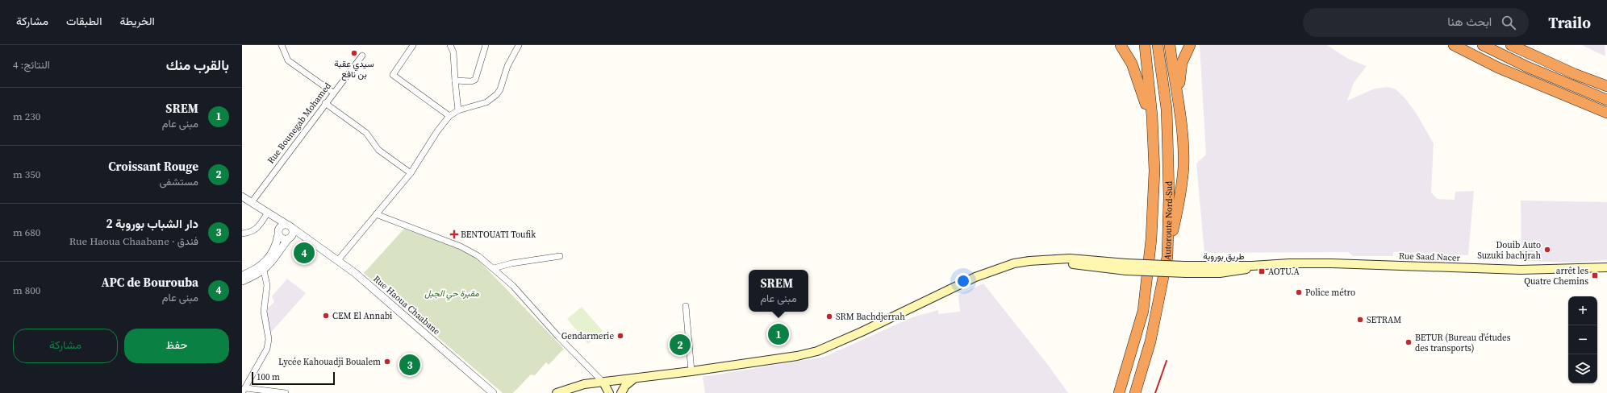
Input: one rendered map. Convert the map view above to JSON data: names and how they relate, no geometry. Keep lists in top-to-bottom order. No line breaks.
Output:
{"streets":{"highway":["Autoroute Nord-Sud"],"main road":["طريق بوروبة","Rue Saad Nacer"],"street":["Rue Bounegab Mohamed","Rue Haoua Chaabane"]},"crossings":[["Rue Bounegab Mohamed","Rue Haoua Chaabane"],["طريق بوروبة","Rue Saad Nacer"]],"parks":["مقبرة حي الجبل"],"places":{"other":["سيدي عقبة بن نافع","Douib Auto Suzuki bachjrah","Police métro","CEM El Annabi","SRM Bachdjerrah","SETRAM","Gendarmerie","BETUR (Bureau d'études des transports)","Lycée Kahouadji Boualem"],"health":["BENTOUATI Toufik"],"transit":["AOTU.A","arrêt les Quatre Chemins"]},"scale_bar":"100 m","page":{"header":"Trailo","search":"ابحث هنا","nav":["الخريطة","الطبقات","مشاركة"],"heading":["بالقرب منك","النتائج: 4"],"list":[{"mark":"1","name":"SREM","note":"مبنى عام","value":"230 m"},{"mark":"2","name":"Croissant Rouge","note":"مستشفى","value":"350 m"},{"mark":"3","name":"دار الشباب بوروبة 2","note":"فندق · Rue Haoua Chaabane","value":"680 m"},{"mark":"4","name":"APC de Bourouba","note":"مبنى عام","value":"800 m"}],"pins":["4","1","2","3"],"popup":["SREM","مبنى عام"],"map_buttons":["+","−"],"buttons":["حفظ","مشاركة"],"scale":"100 m"}}
